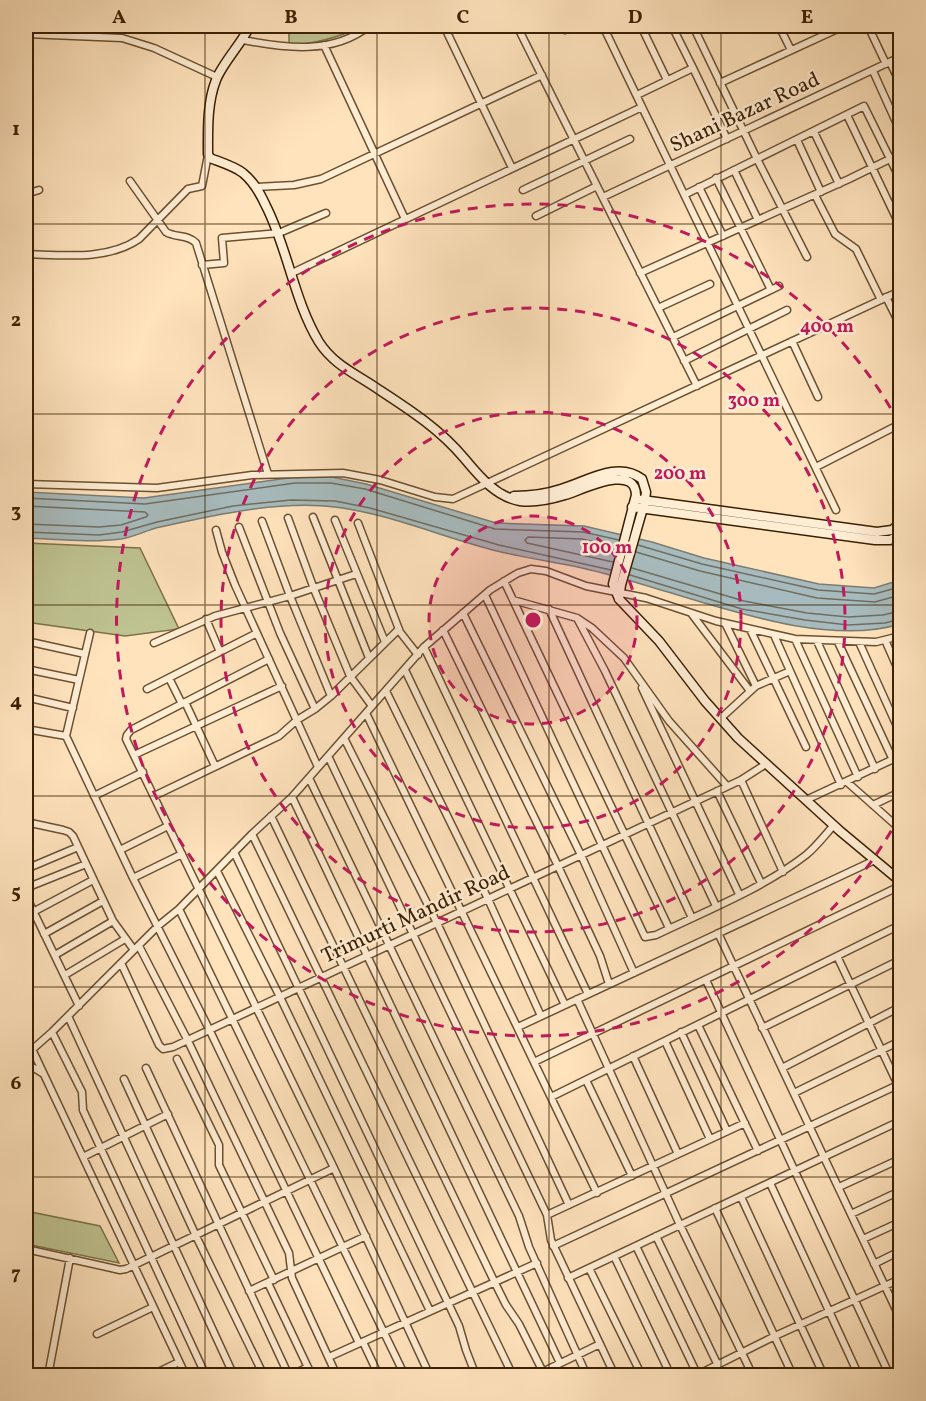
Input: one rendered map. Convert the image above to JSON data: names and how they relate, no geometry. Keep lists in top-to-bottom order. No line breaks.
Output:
{"streets":{"street":["Shani Bazar Road","Trimurti Mandir Road"]},"grid":{"columns":["A","B","C","D","E"],"rows":["1","2","3","4","5","6","7"]},"rings":["400 m","300 m","200 m","100 m"]}
